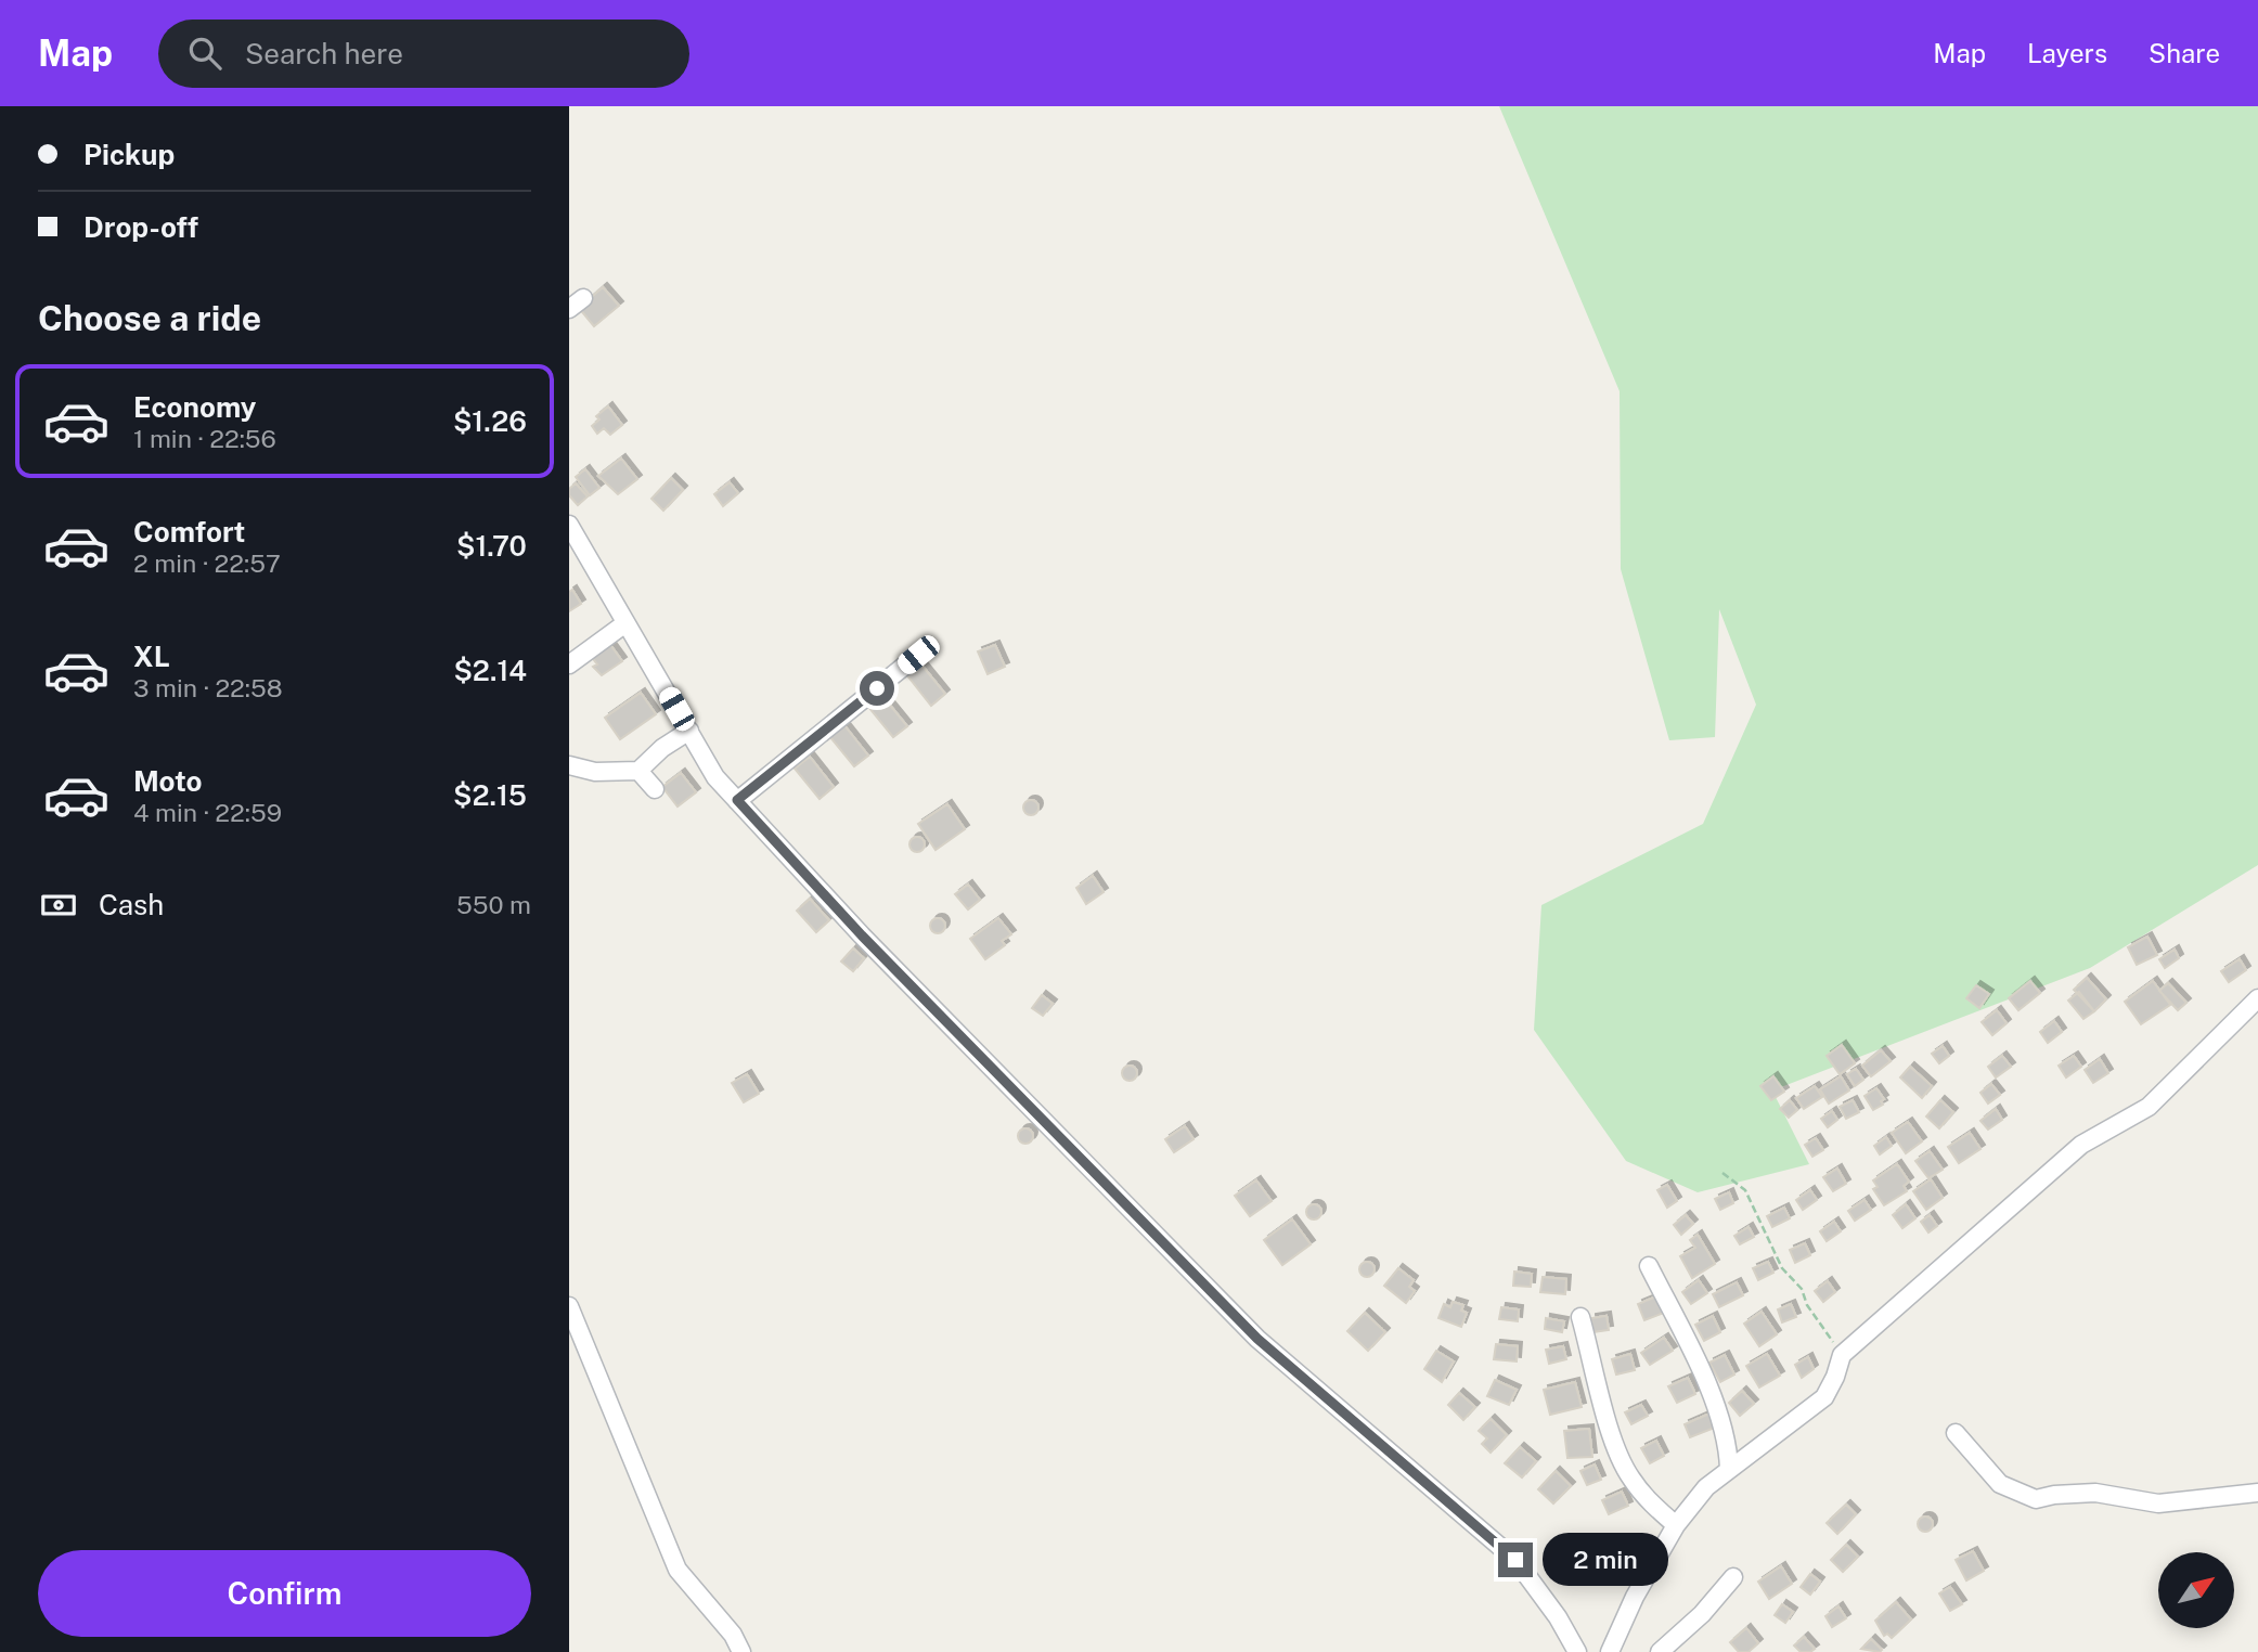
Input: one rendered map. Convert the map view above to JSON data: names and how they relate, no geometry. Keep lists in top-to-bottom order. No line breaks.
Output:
{"north":"top right","page":{"header":"Map","search":"Search here","nav":["Map","Layers","Share"],"banner":["Pickup","Drop-off"],"heading":"Choose a ride","list":[{"name":"Economy","note":"1 min · 22:56","value":"$1.26"},{"name":"Comfort","note":"2 min · 22:57","value":"$1.70"},{"name":"XL","note":"3 min · 22:58","value":"$2.14"},{"name":"Moto","note":"4 min · 22:59","value":"$2.15"}],"pay":["Cash","550 m"],"bubble":"2 min","buttons":"Confirm"}}
